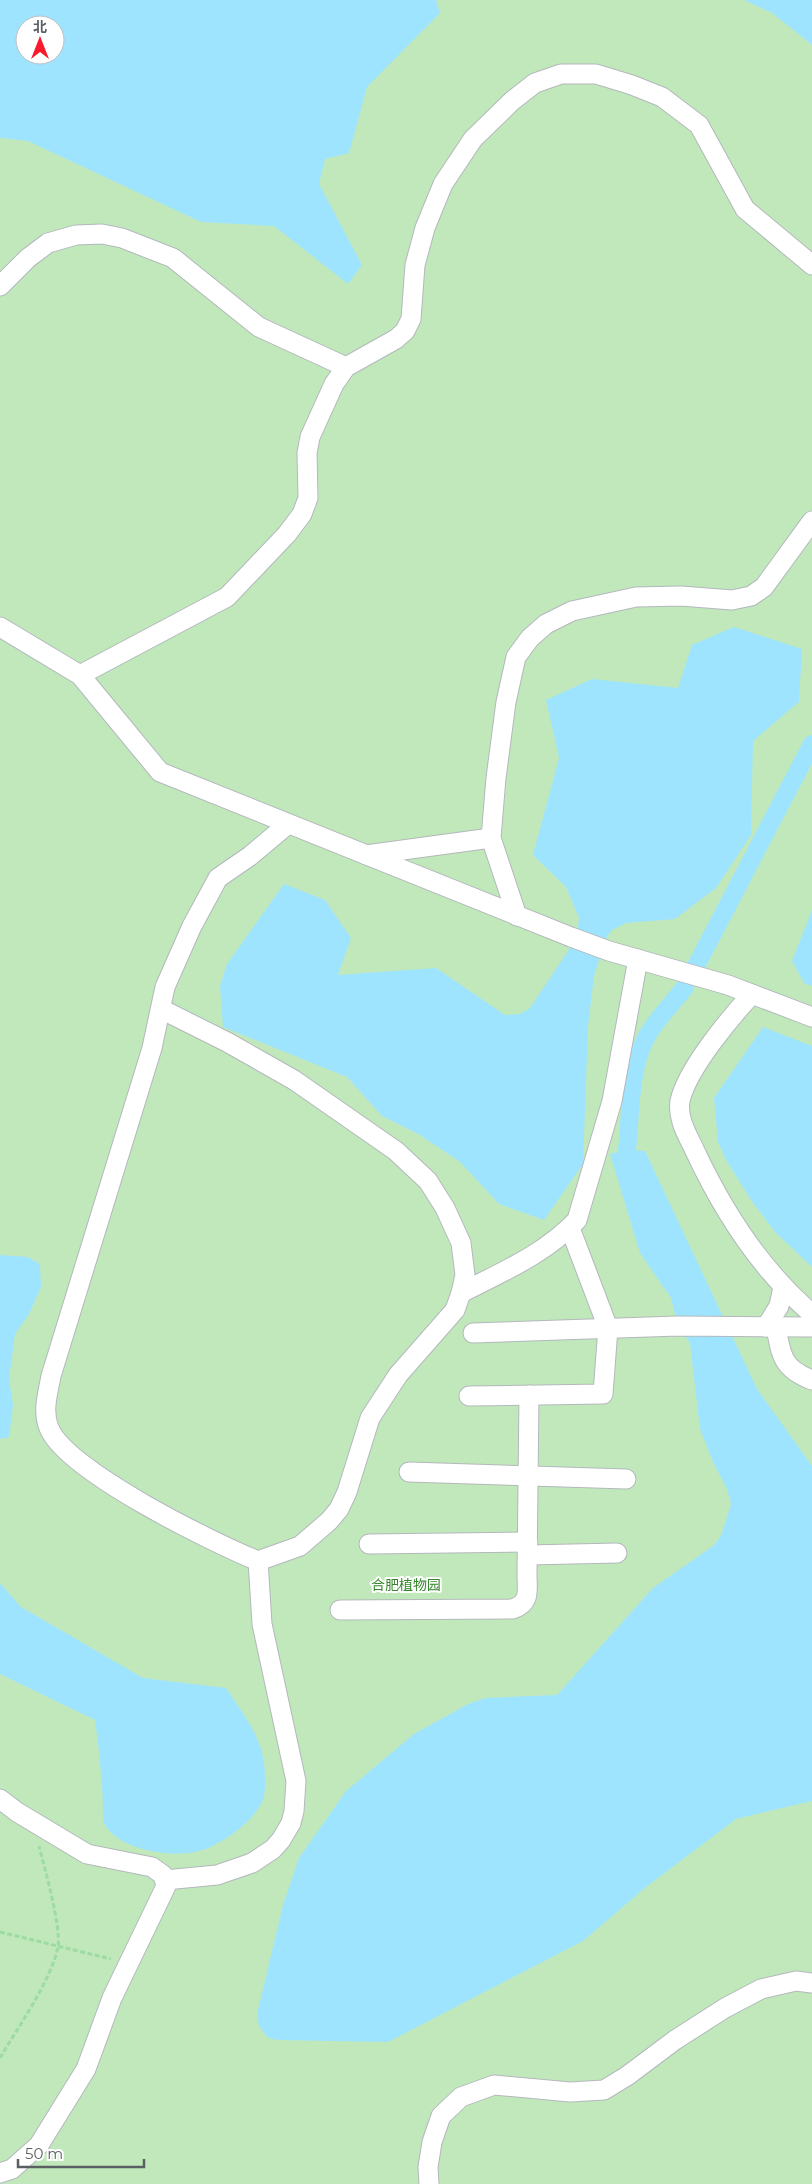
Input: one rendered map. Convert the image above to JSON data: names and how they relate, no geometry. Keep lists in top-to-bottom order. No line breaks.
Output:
{"parks":["合肥植物园"],"scale_bar":"50 m","north":"top"}
